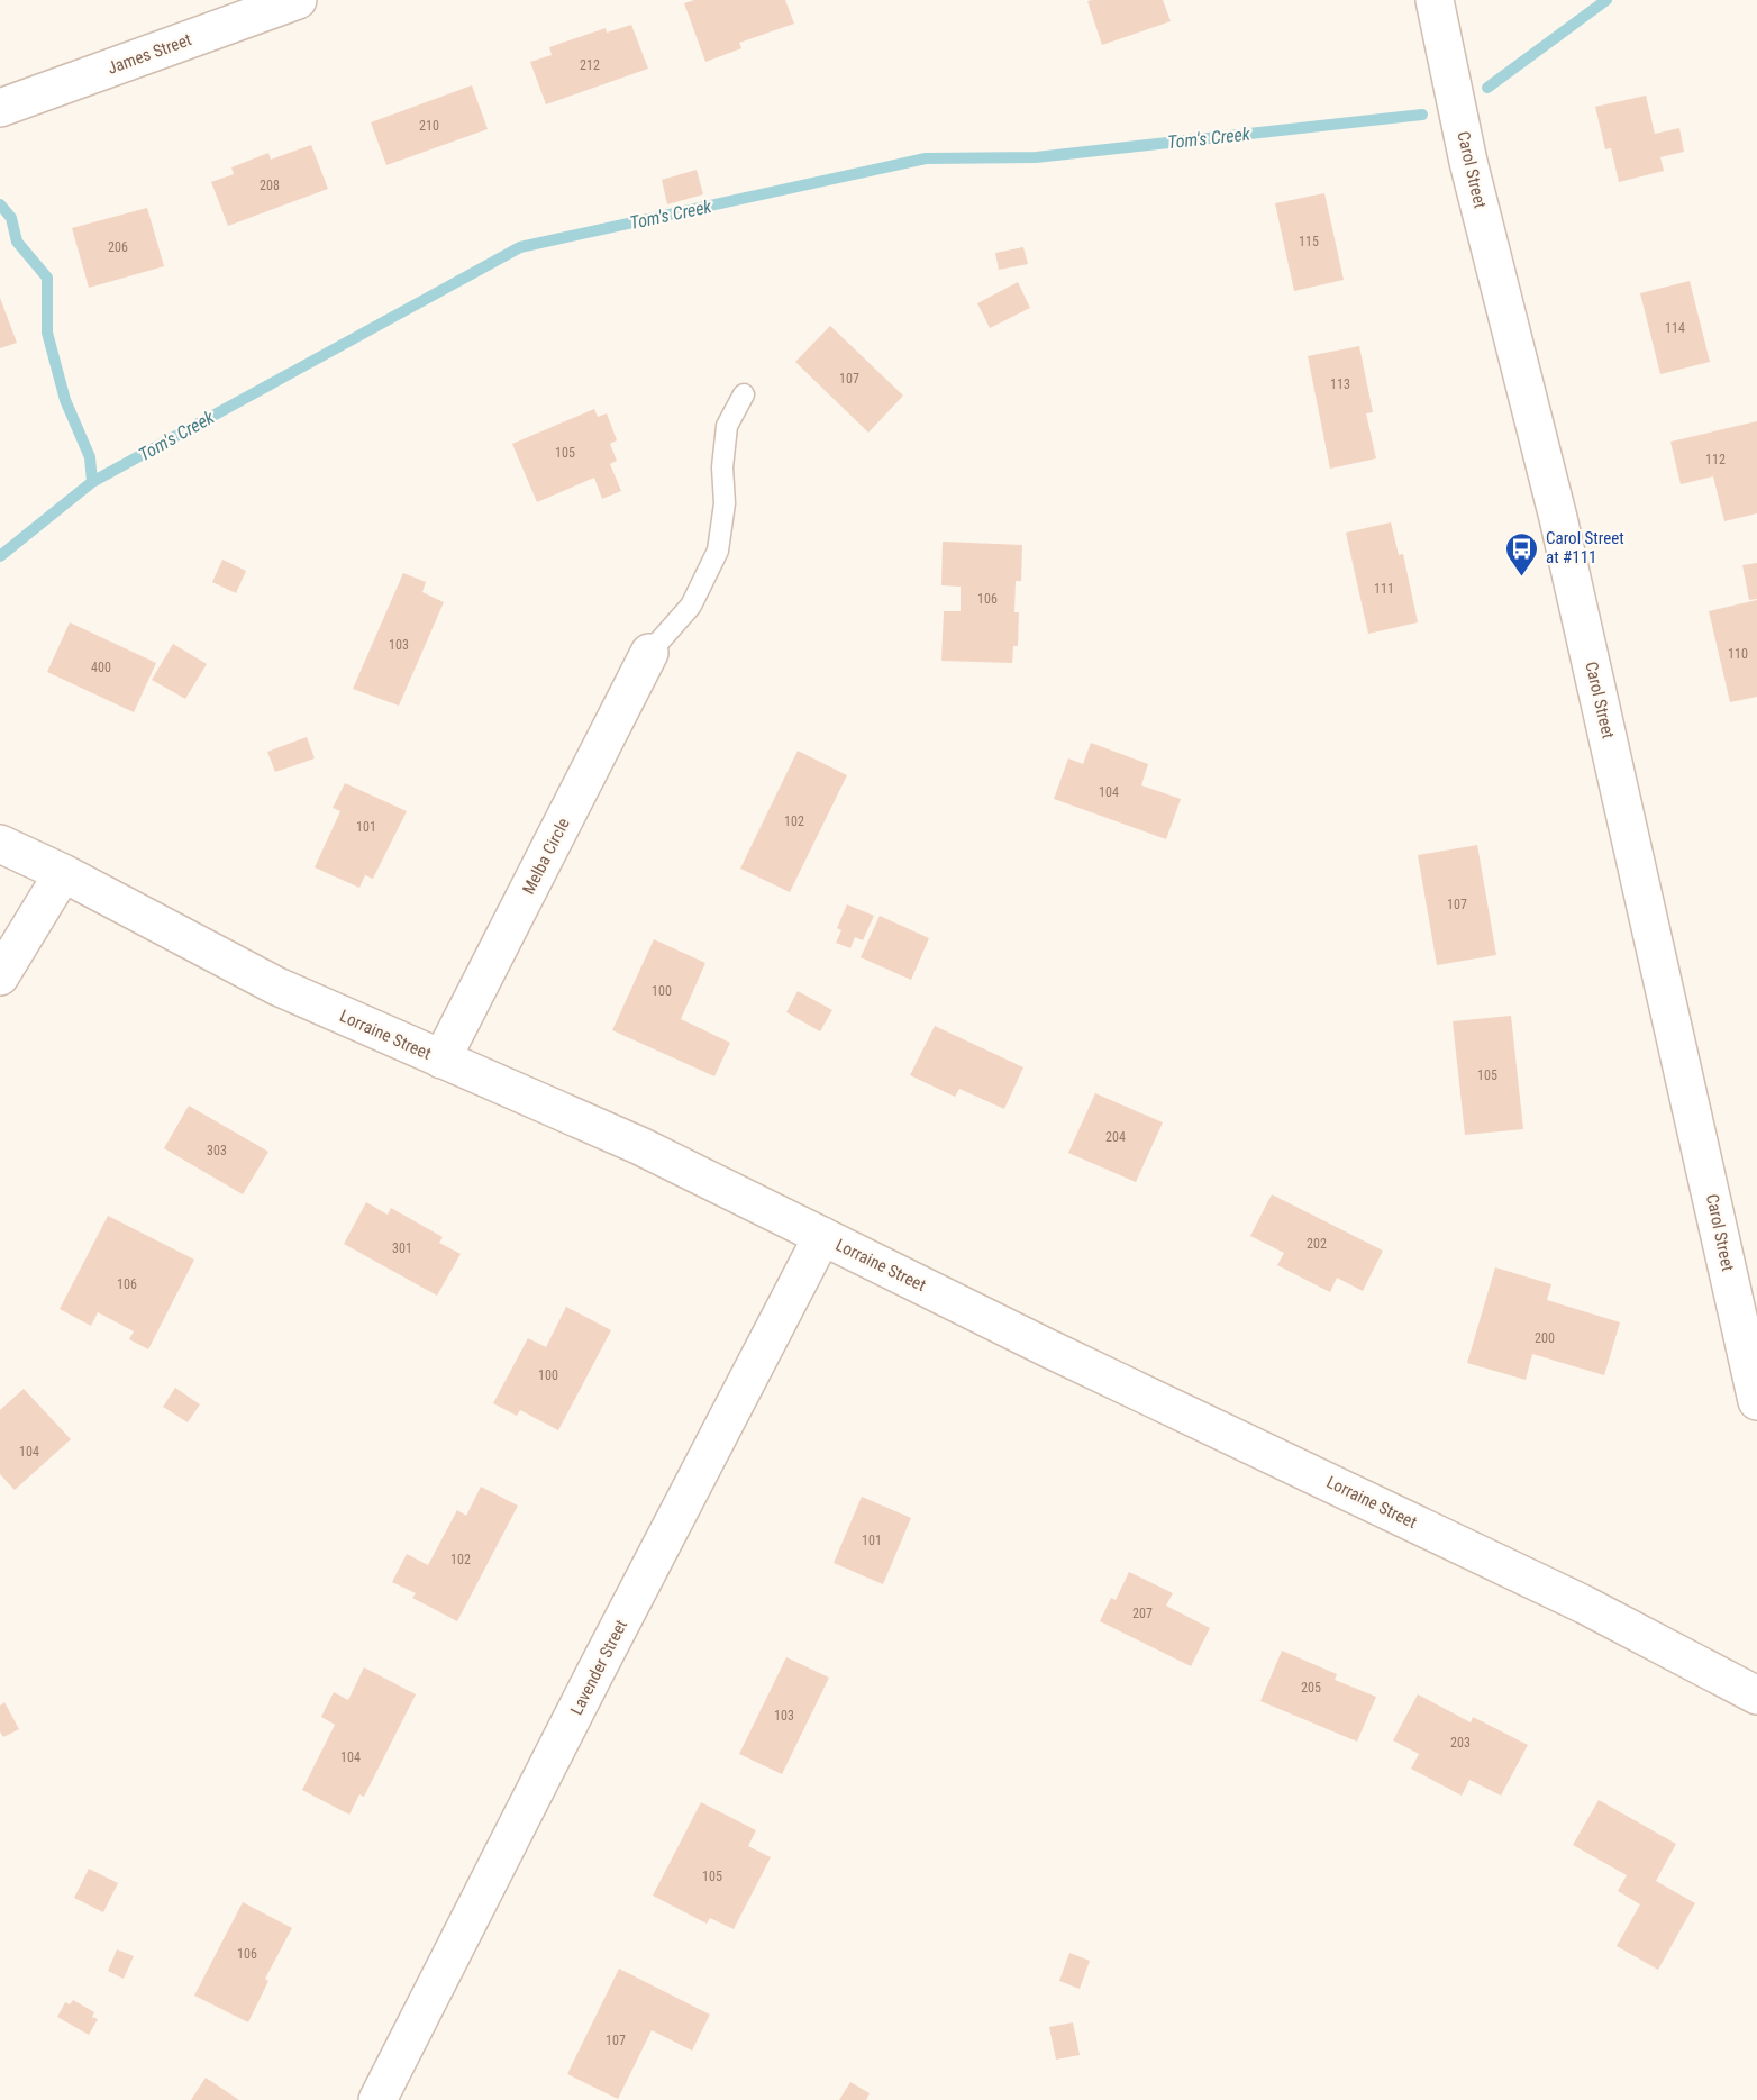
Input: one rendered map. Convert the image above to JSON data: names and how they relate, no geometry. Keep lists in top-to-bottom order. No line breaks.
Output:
{"streets":{"street":["James Street","Carol Street","Melba Circle","Lorraine Street","Lavender Street"]},"crossings":[["Melba Circle","Lorraine Street"],["Lorraine Street","Lavender Street"]],"water":["Tom's Creek"],"places":{"bus stop":["Carol Street at #111"]},"house_numbers":["212","210","208","115","206","114","107","113","105","112","111","106","103","110","400","104","102","101","107","100","105","204","303","202","301","106","200","100","104","101","102","207","205","103","203","104","105","106","107"]}
